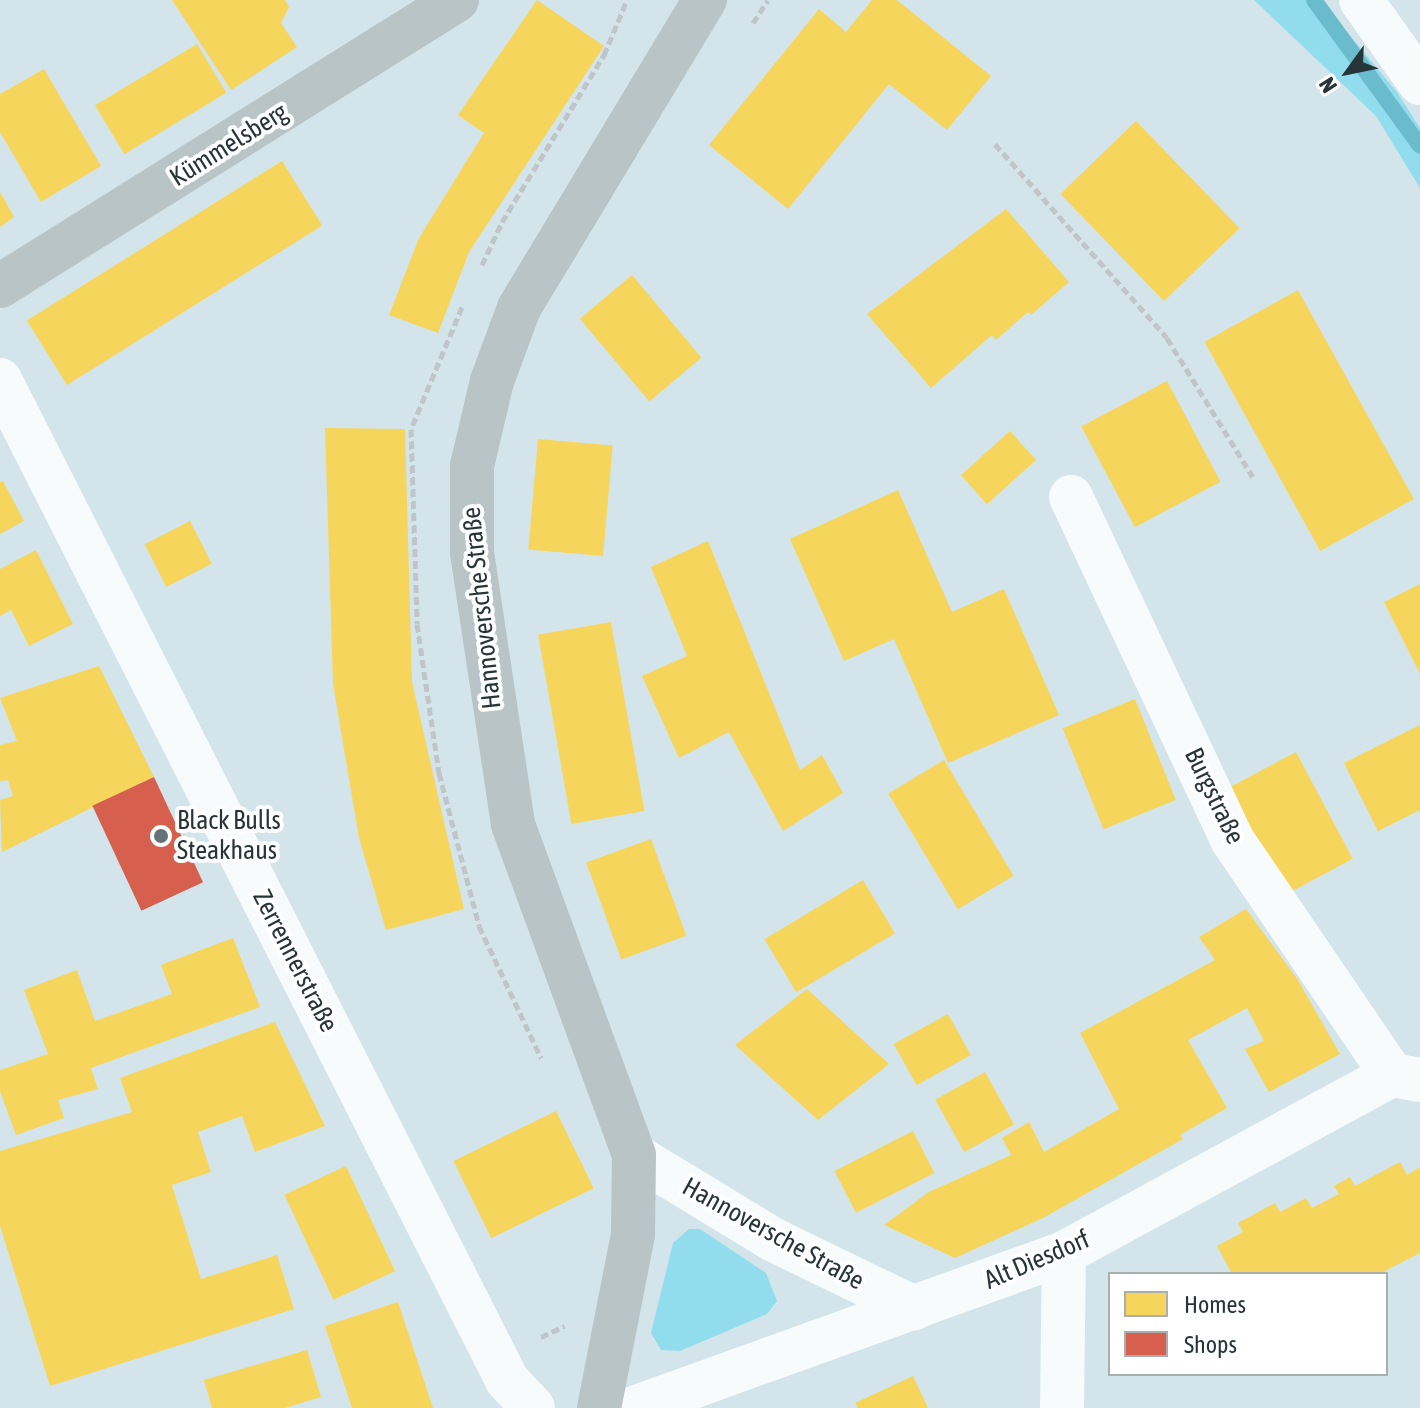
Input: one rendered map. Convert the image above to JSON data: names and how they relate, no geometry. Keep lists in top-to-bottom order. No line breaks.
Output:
{"streets":{"main road":["Kümmelsberg","Hannoversche Straße"],"street":["Burgstraße","Zerrennerstraße","Alt Diesdorf"]},"crossings":[["Hannoversche Straße","Alt Diesdorf"],["Burgstraße","Alt Diesdorf"]],"places":["Black Bulls Steakhaus"],"legend":["Homes","Shops"],"north":"bottom left"}
